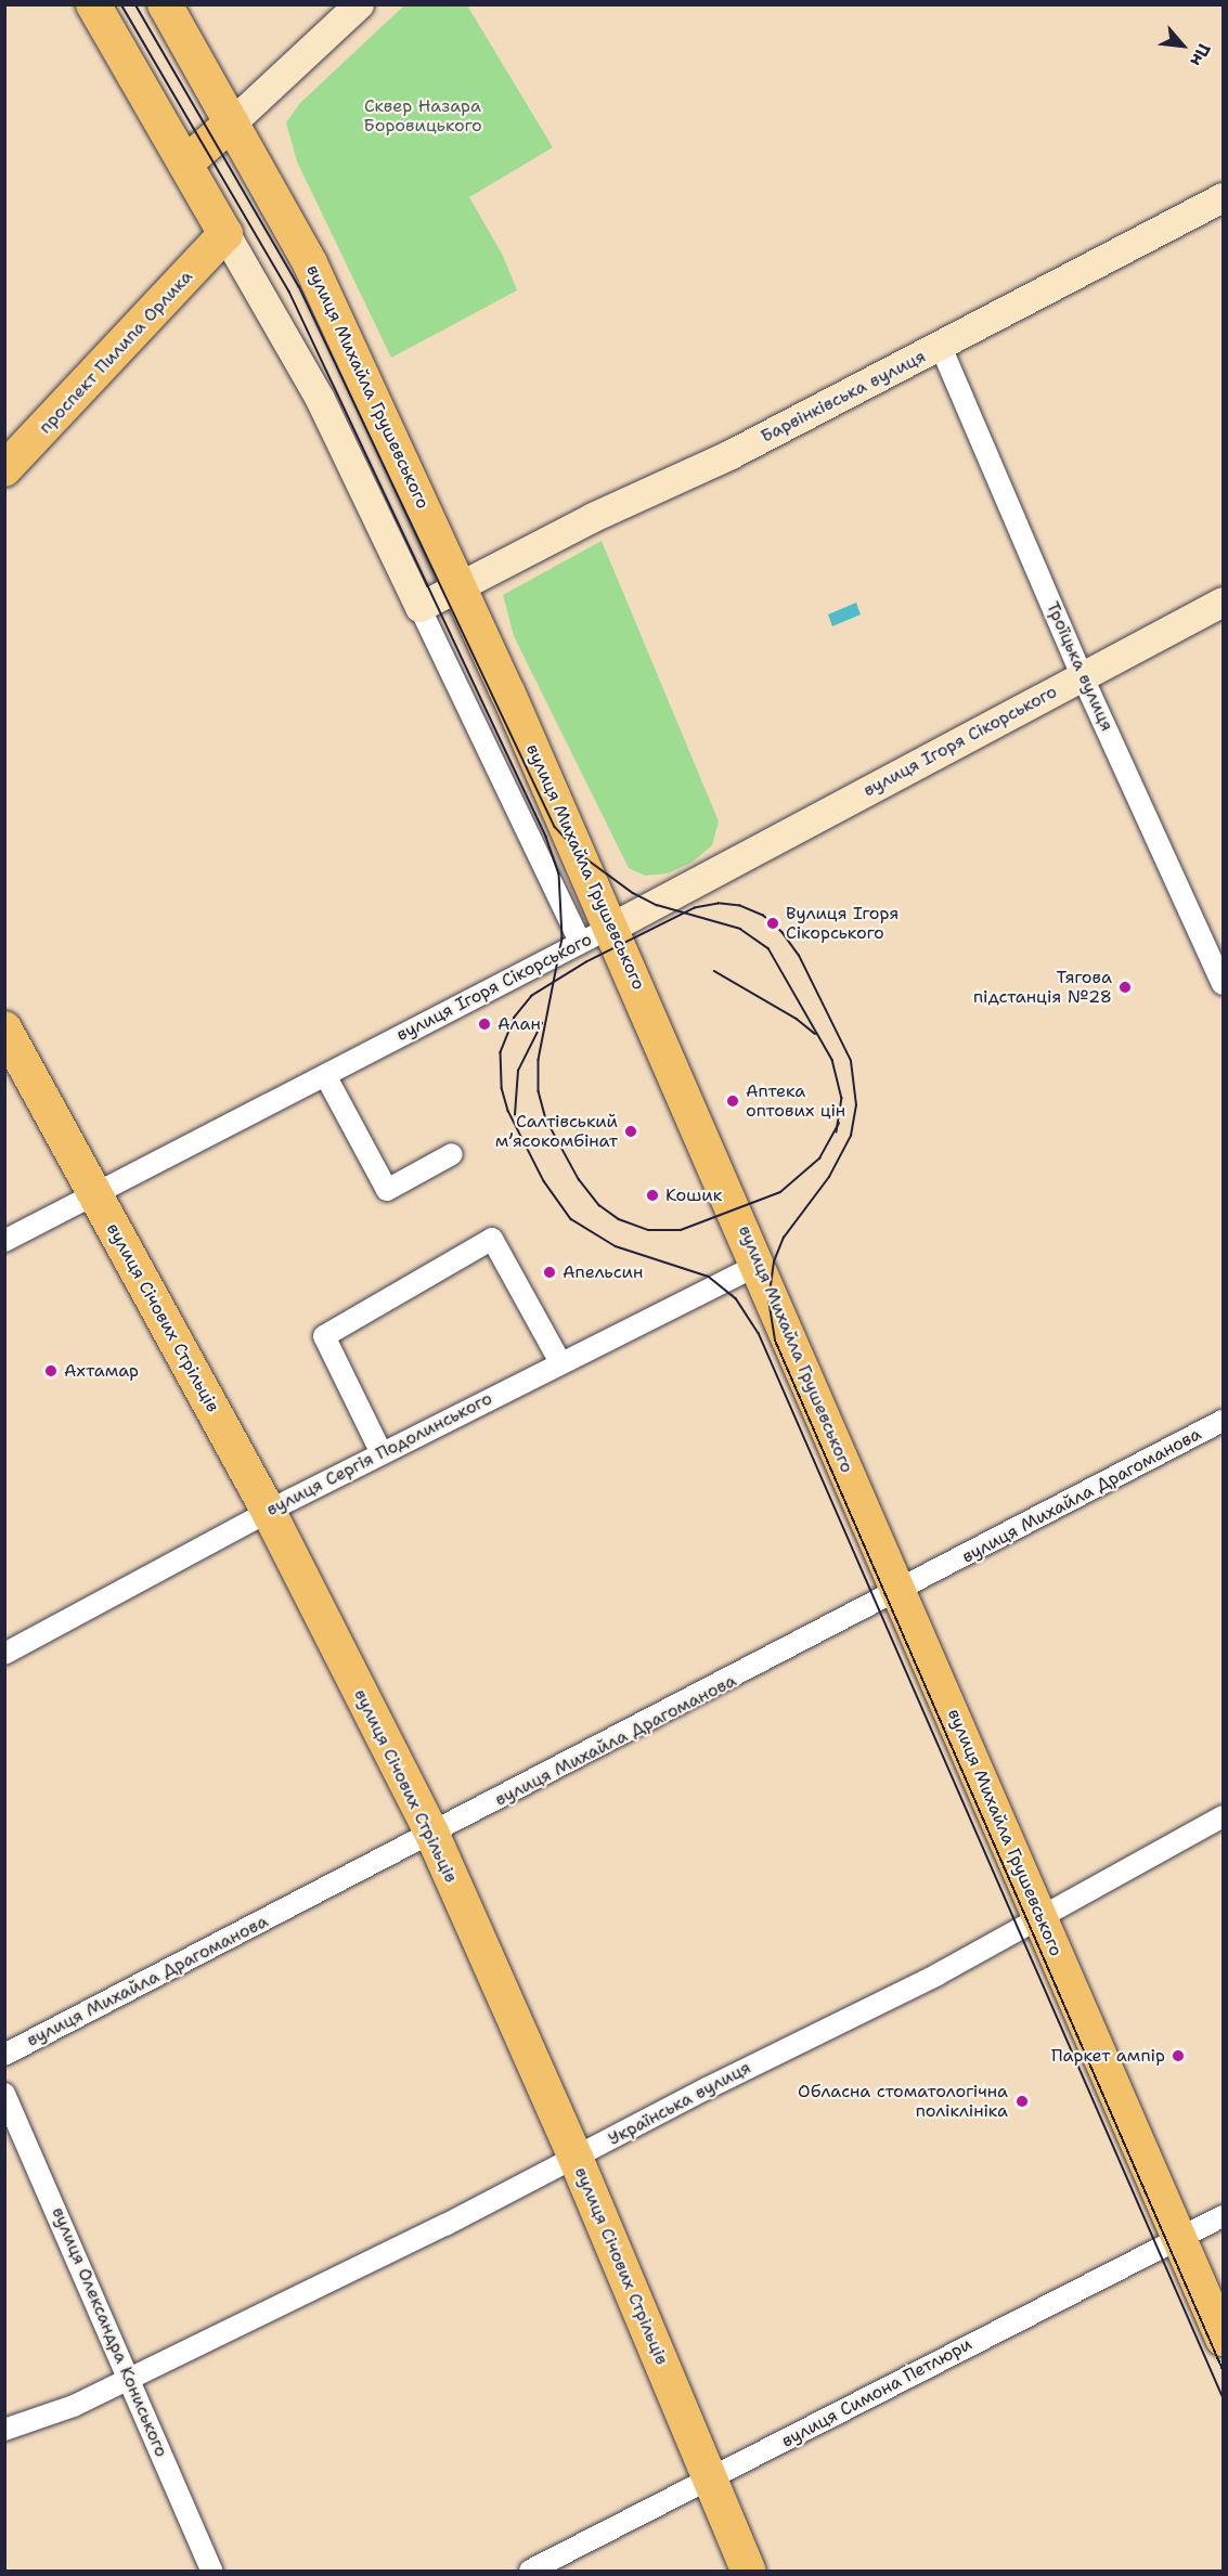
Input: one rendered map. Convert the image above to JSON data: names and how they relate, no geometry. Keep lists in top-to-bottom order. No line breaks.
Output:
{"streets":{"main road":["проспект Пилипа Орлика","вулиця Михайла Грушевського","вулиця Січових Стрільців"],"street":["Барвінківська вулиця","Троїцька вулиця","вулиця Ігоря Сікорського","вулиця Сергія Подолинського","вулиця Михайла Драгоманова","Українська вулиця","вулиця Олександра Кониського","вулиця Симона Петлюри"]},"crossings":[["проспект Пилипа Орлика","вулиця Михайла Грушевського"],["вулиця Михайла Грушевського","Барвінківська вулиця"],["вулиця Михайла Грушевського","вулиця Ігоря Сікорського"],["вулиця Михайла Грушевського","вулиця Сергія Подолинського"],["вулиця Михайла Грушевського","вулиця Михайла Драгоманова"],["вулиця Михайла Грушевського","Українська вулиця"],["вулиця Михайла Грушевського","вулиця Симона Петлюри"],["Барвінківська вулиця","Троїцька вулиця"],["Троїцька вулиця","вулиця Ігоря Сікорського"],["вулиця Ігоря Сікорського","вулиця Січових Стрільців"],["вулиця Січових Стрільців","вулиця Сергія Подолинського"],["вулиця Січових Стрільців","вулиця Михайла Драгоманова"],["вулиця Січових Стрільців","Українська вулиця"],["вулиця Січових Стрільців","вулиця Симона Петлюри"],["Українська вулиця","вулиця Олександра Кониського"]],"parks":["Сквер Назара Боровицького"],"places":["Вулиця Ігоря Сікорського","Тягова пiдстанцiя №28","Алан","Аптека оптових цін","Салтівський мʼясокомбінат","Кошик","Апельсин","Ахтамар","Паркет ампір","Обласна стоматологічна поліклініка"],"north":"bottom right"}
